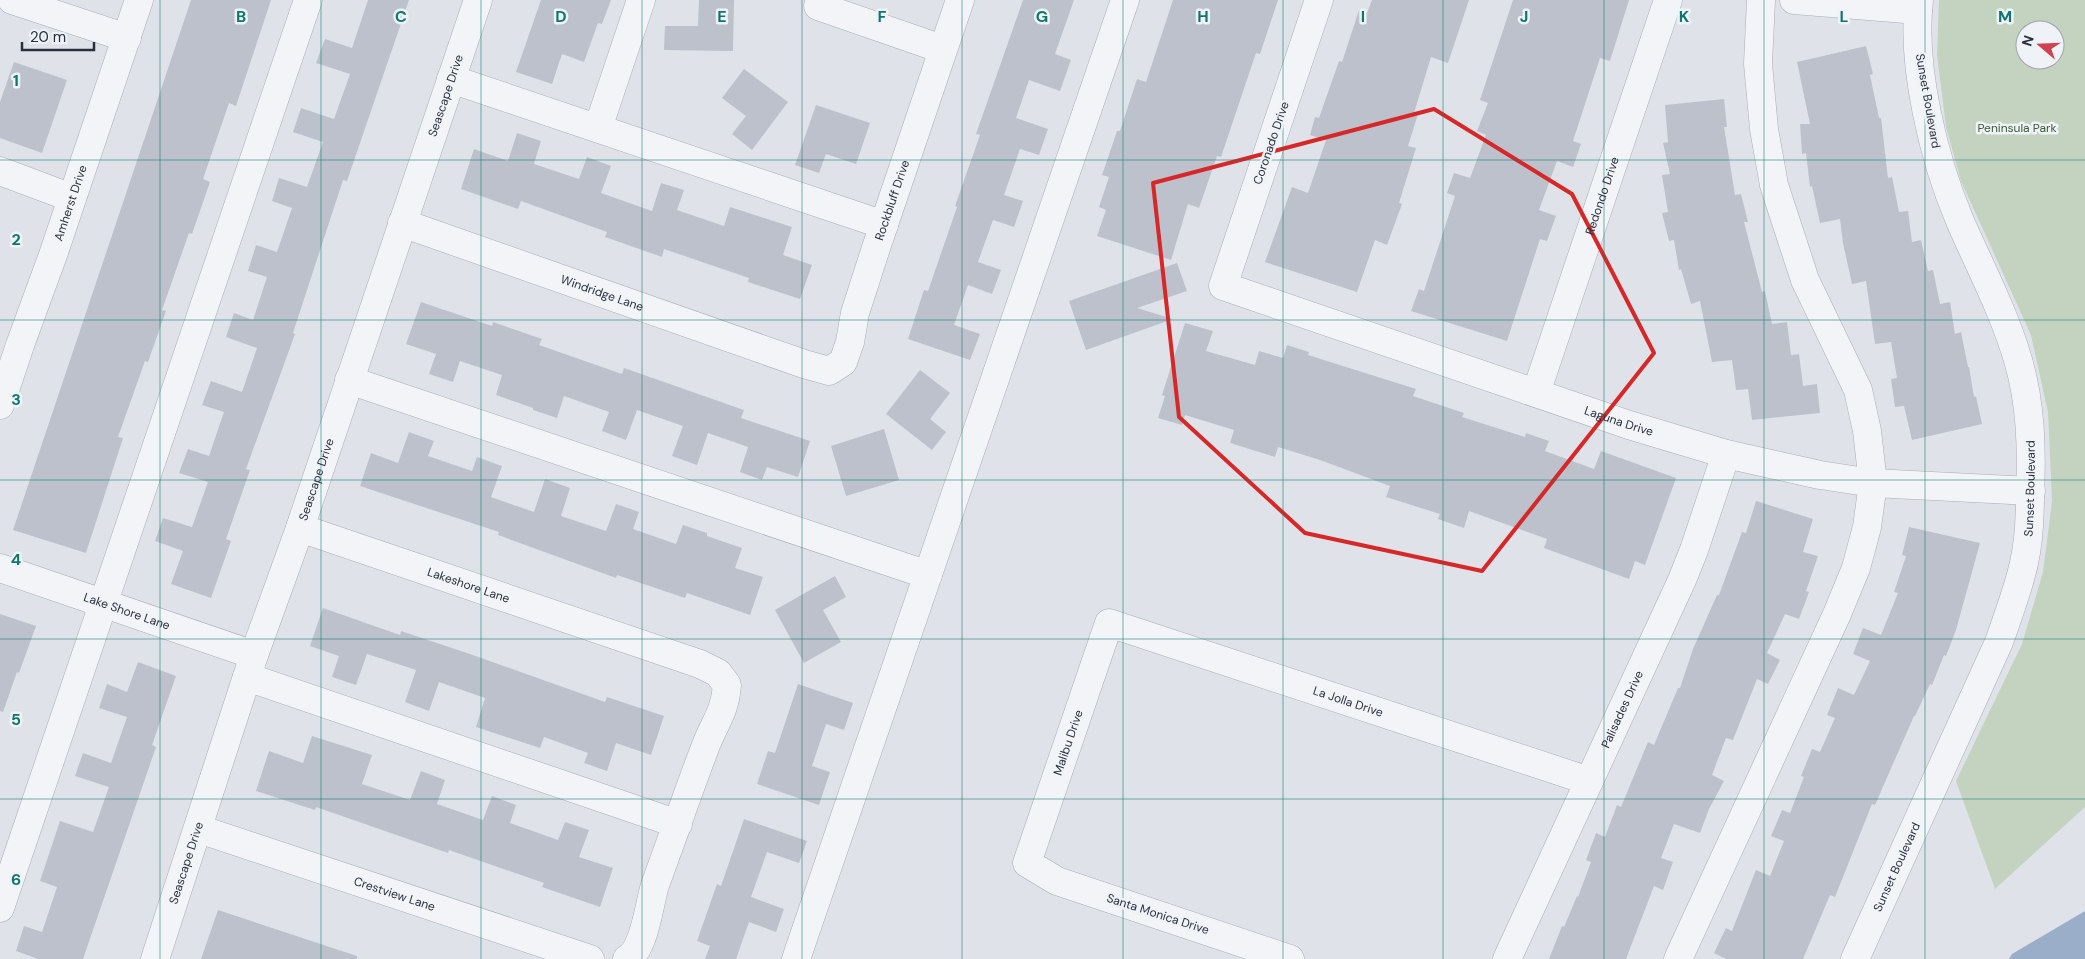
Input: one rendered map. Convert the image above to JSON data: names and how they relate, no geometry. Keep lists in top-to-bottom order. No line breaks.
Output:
{"streets":{"street":["Seascape Drive","Sunset Boulevard","Coronado Drive","Redondo Drive","Rockbluff Drive","Amherst Drive","Windridge Lane","Laguna Drive","Lakeshore Lane","Lake Shore Lane","La Jolla Drive","Palisades Drive","Malibu Drive","Crestview Lane","Santa Monica Drive"]},"crossings":[["Seascape Drive","Windridge Lane"],["Seascape Drive","Lakeshore Lane"],["Seascape Drive","Lake Shore Lane"],["Seascape Drive","Crestview Lane"],["Sunset Boulevard","Laguna Drive"],["Coronado Drive","Laguna Drive"],["Redondo Drive","Laguna Drive"],["Rockbluff Drive","Windridge Lane"],["Laguna Drive","Palisades Drive"],["Lakeshore Lane","Lake Shore Lane"],["La Jolla Drive","Palisades Drive"],["La Jolla Drive","Malibu Drive"],["Malibu Drive","Santa Monica Drive"]],"parks":["Peninsula Park"],"scale_bar":"20 m","north":"left","grid":{"columns":["B","C","D","E","F","G","H","I","J","K","L","M"],"rows":["1","2","3","4","5","6"]}}
